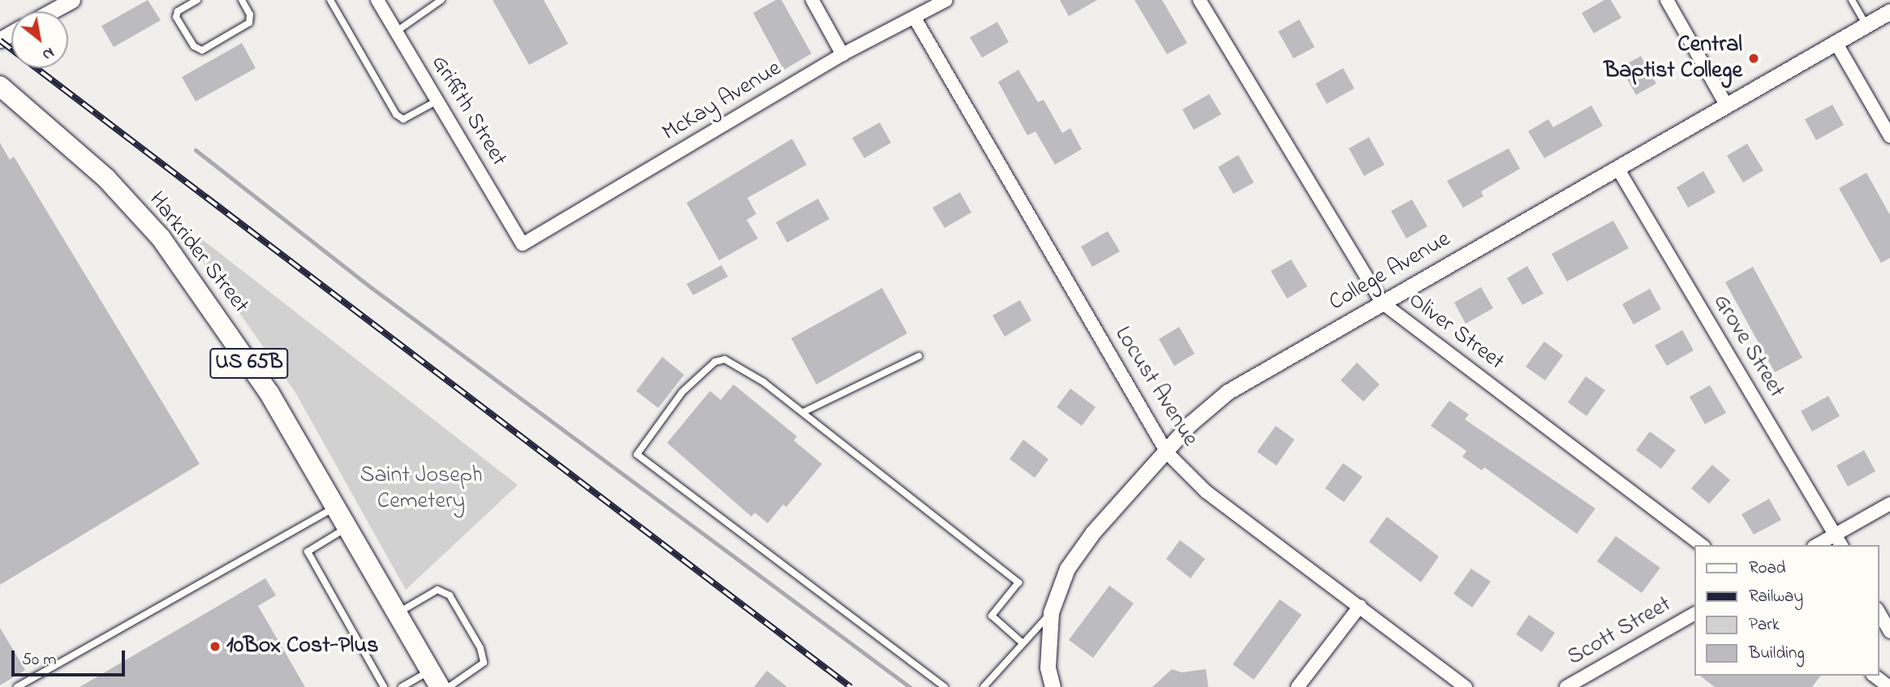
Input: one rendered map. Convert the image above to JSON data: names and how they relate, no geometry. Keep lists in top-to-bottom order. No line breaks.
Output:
{"streets":{"main road":["Harkrider Street","US 65B"],"street":["McKay Avenue","Griffith Street","College Avenue","Oliver Street","Grove Street","Locust Avenue","Scott Street"]},"crossings":[["McKay Avenue","Griffith Street"],["McKay Avenue","Locust Avenue"],["College Avenue","Oliver Street"],["College Avenue","Grove Street"],["College Avenue","Locust Avenue"]],"parks":["Saint Joseph Cemetery"],"places":["Central Baptist College","10Box Cost-Plus"],"legend":["Road","Railway","Park","Building"],"scale_bar":"50 m","north":"bottom right"}
